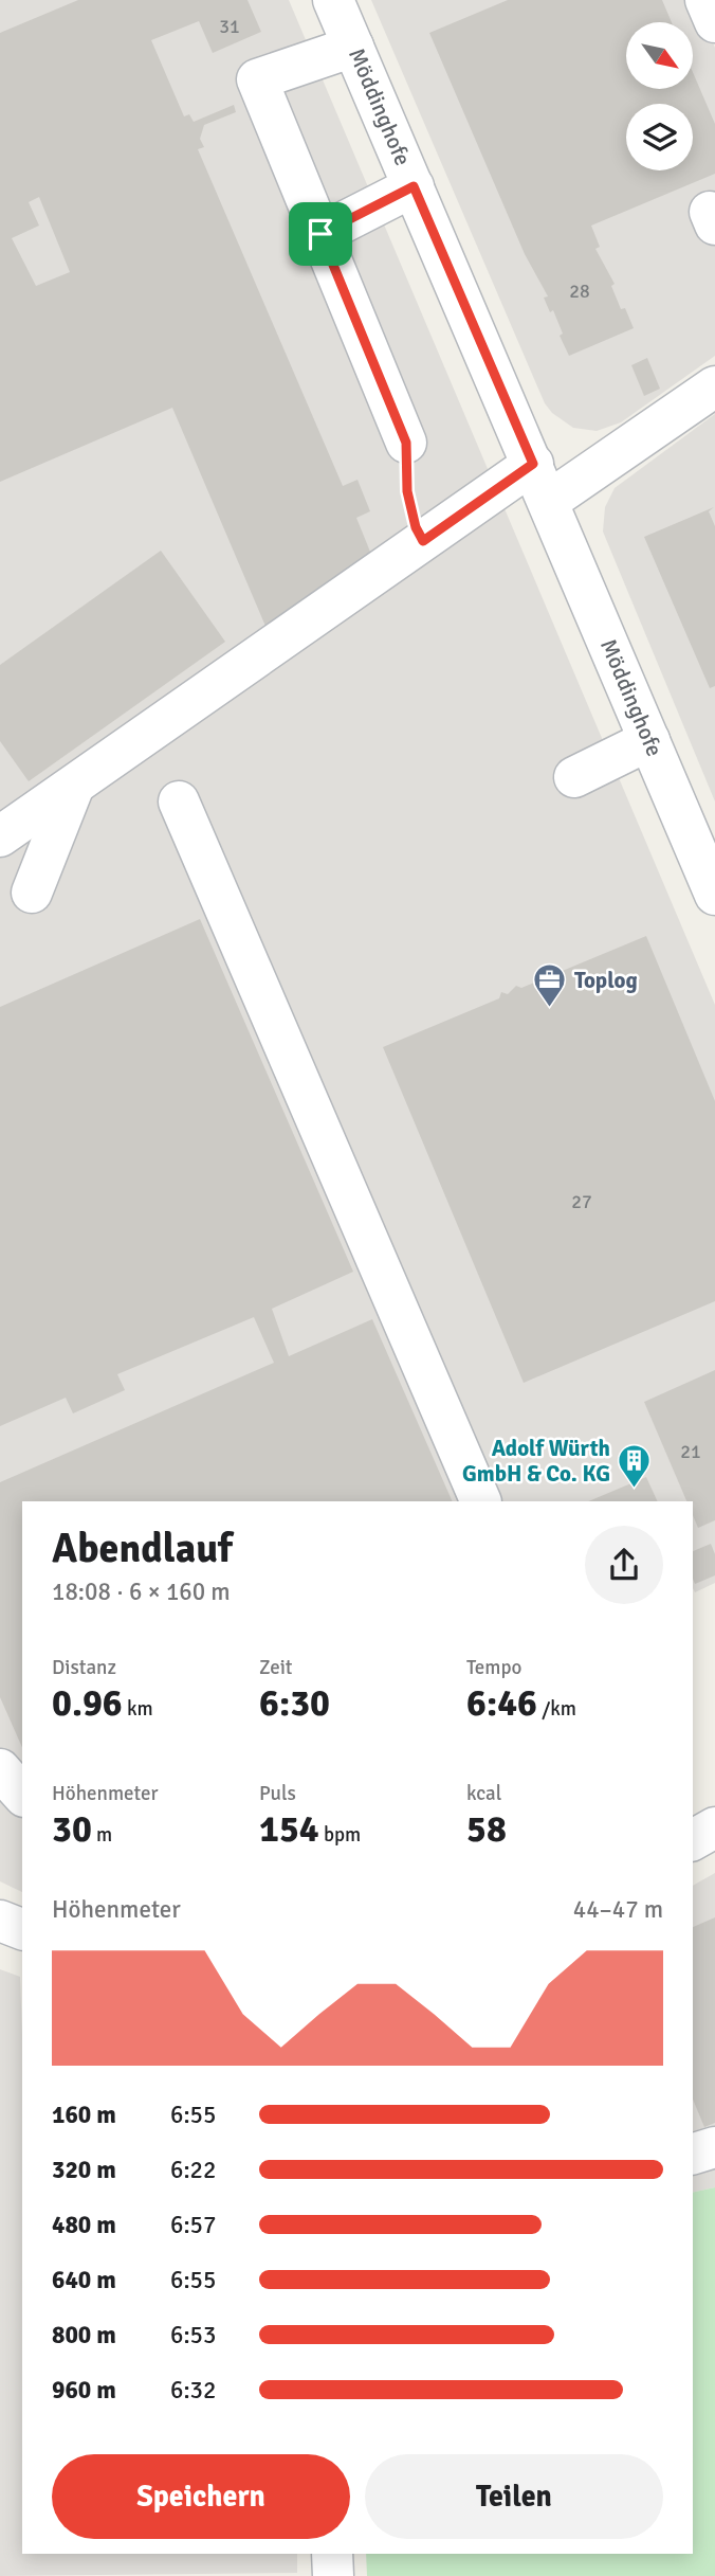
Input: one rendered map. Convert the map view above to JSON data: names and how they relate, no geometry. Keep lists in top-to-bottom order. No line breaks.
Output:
{"streets":{"street":["Möddinghofe"]},"places":{"office":["Toplog"],"building":["Adolf Würth GmbH & Co. KG"]},"house_numbers":["31","28","27","21"],"north":"bottom right","page":{"heading":["Abendlauf","18:08 · 6 × 160 m"],"stats":[["Distanz","0.96 km"],["Zeit","6:30"],["Tempo","6:46 /km"],["Höhenmeter","30 m"],["Puls","154 bpm"],["kcal","58"]],"chart":["Höhenmeter","44–47 m"],"list":[{"name":"160 m","note":"6:55"},{"name":"320 m","note":"6:22"},{"name":"480 m","note":"6:57"},{"name":"640 m","note":"6:55"},{"name":"800 m","note":"6:53"},{"name":"960 m","note":"6:32"}],"buttons":["Speichern","Teilen"]}}
